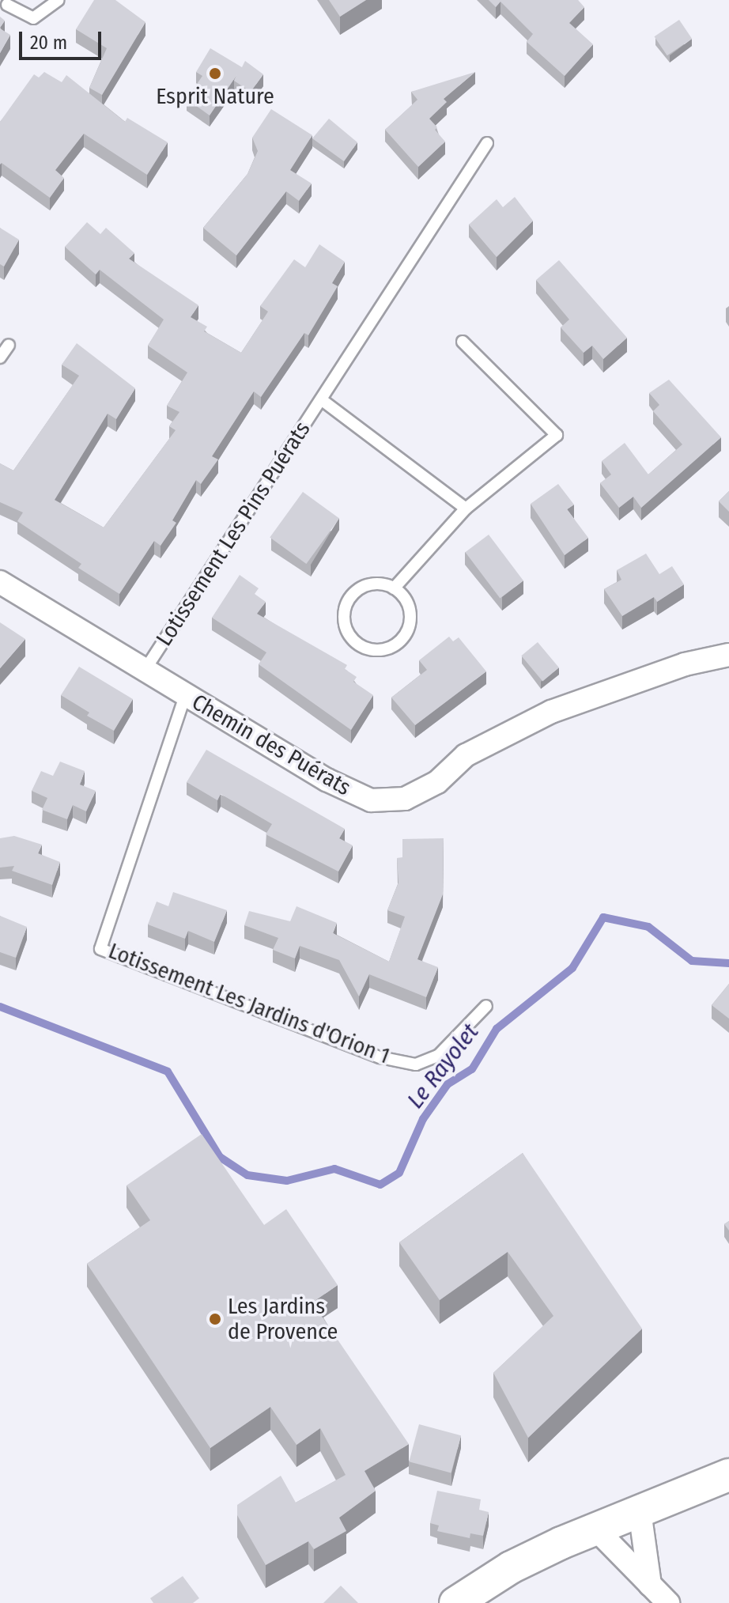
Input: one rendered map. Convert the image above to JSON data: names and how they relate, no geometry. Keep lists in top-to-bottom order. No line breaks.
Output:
{"streets":{"street":["Chemin des Puérats"],"lane":["Lotissement Les Pins Puérats","Lotissement Les Jardins d'Orion 1"]},"crossings":[["Lotissement Les Pins Puérats","Chemin des Puérats"],["Chemin des Puérats","Lotissement Les Jardins d'Orion 1"]],"water":["Le Rayolet"],"places":["Esprit Nature","Les Jardins de Provence"],"scale_bar":"20 m"}
